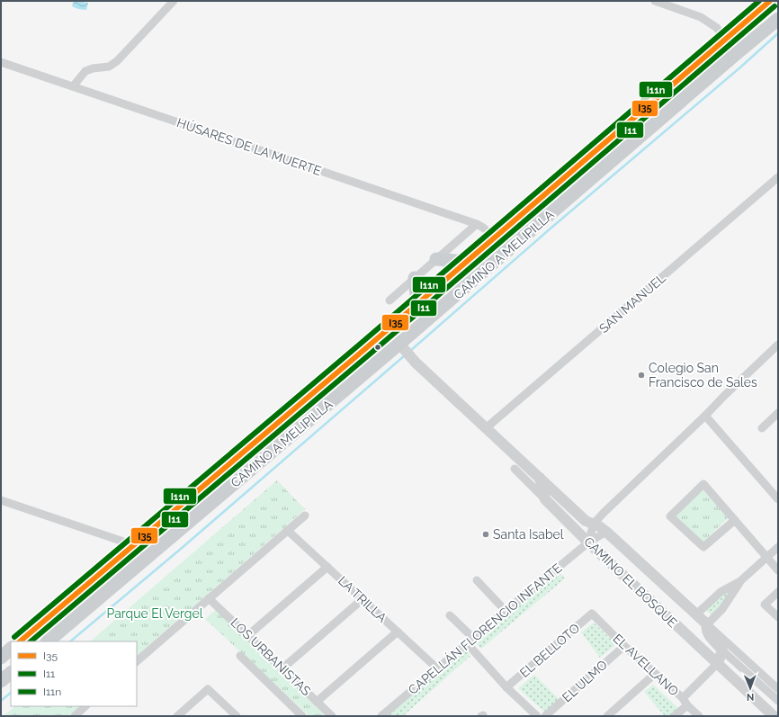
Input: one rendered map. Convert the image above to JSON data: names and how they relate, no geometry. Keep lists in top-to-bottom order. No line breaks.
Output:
{"streets":{"main road":["CAMINO A MELIPILLA"],"street":["HÚSARES DE LA MUERTE","SAN MANUEL","CAMINO EL BOSQUE","LA TRILLA","CAPELLÁN FLORENCIO INFANTE","EL BELLOTO","LOS URBANISTAS","EL AVELLANO","EL ULMO"]},"crossings":[["HÚSARES DE LA MUERTE","CAMINO A MELIPILLA"],["CAMINO A MELIPILLA","CAMINO EL BOSQUE"],["SAN MANUEL","CAMINO EL BOSQUE"],["CAMINO EL BOSQUE","CAPELLÁN FLORENCIO INFANTE"],["LA TRILLA","CAPELLÁN FLORENCIO INFANTE"],["EL BELLOTO","EL AVELLANO"],["EL AVELLANO","EL ULMO"]],"parks":["Parque El Vergel"],"places":["Colegio San Francisco de Sales","Santa Isabel"],"lines":["transit line I35","transit line I11n","transit line I11"],"legend":["I35","I11","I11n"],"north":"bottom"}
